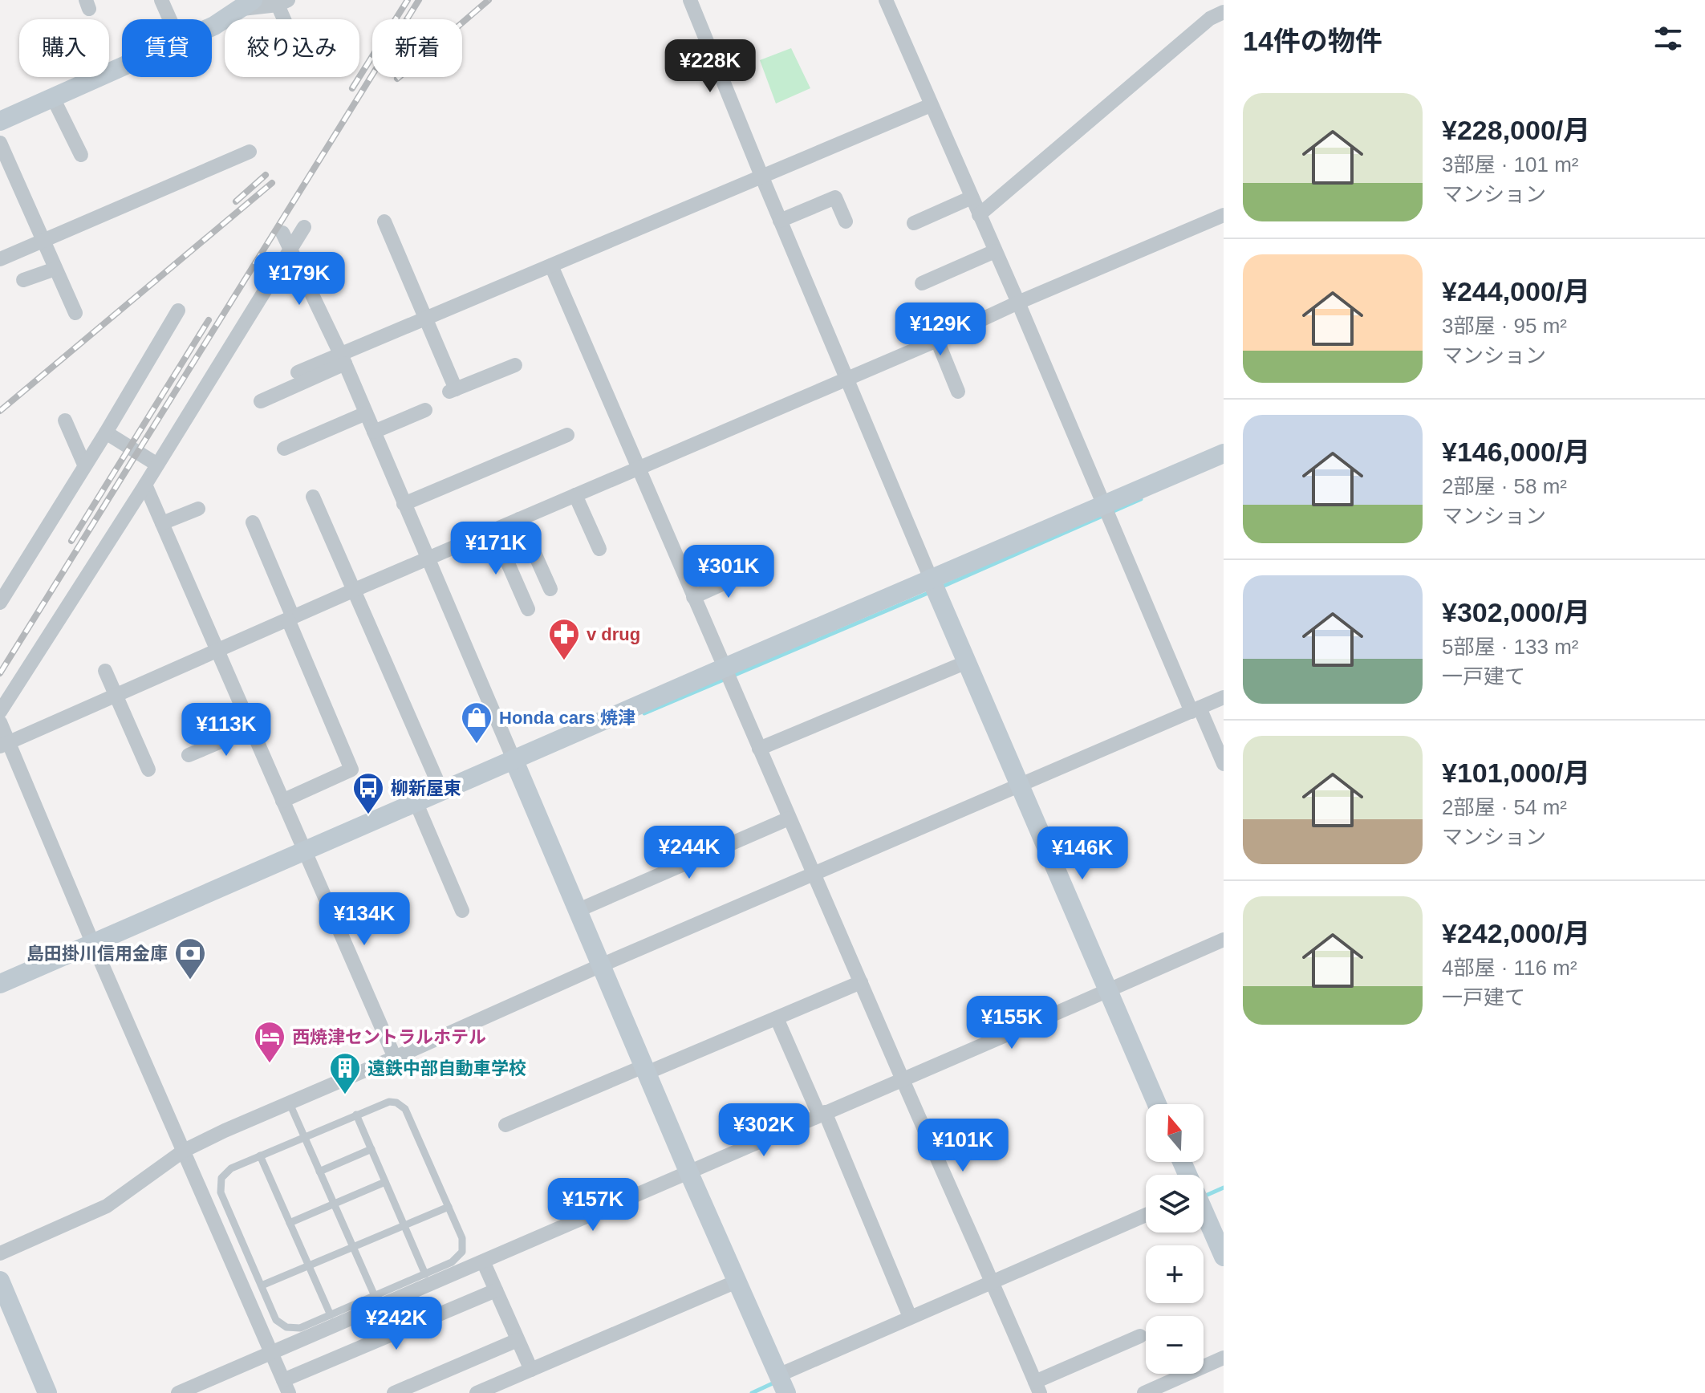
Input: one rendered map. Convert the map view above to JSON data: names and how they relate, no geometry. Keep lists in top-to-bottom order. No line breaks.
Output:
{"places":{"pharmacy":["v drug"],"shop":["Honda cars 焼津"],"bus stop":["柳新屋東"],"bank":["島田掛川信用金庫"],"hotel":["西焼津セントラルホテル"],"building":["遠鉄中部自動車学校"]},"north":"top","page":{"heading":"14件の物件","chip":["購入","賃貸","絞り込み","新着"],"price":["¥228K","¥179K","¥129K","¥171K","¥301K","¥113K","¥244K","¥146K","¥134K","¥155K","¥302K","¥101K","¥157K","¥242K"],"list":[{"name":"¥228,000/月","note":"3部屋 · 101 m² · マンション"},{"name":"¥244,000/月","note":"3部屋 · 95 m² · マンション"},{"name":"¥146,000/月","note":"2部屋 · 58 m² · マンション"},{"name":"¥302,000/月","note":"5部屋 · 133 m² · 一戸建て"},{"name":"¥101,000/月","note":"2部屋 · 54 m² · マンション"},{"name":"¥242,000/月","note":"4部屋 · 116 m² · 一戸建て"}],"map_buttons":["+","−"]}}
